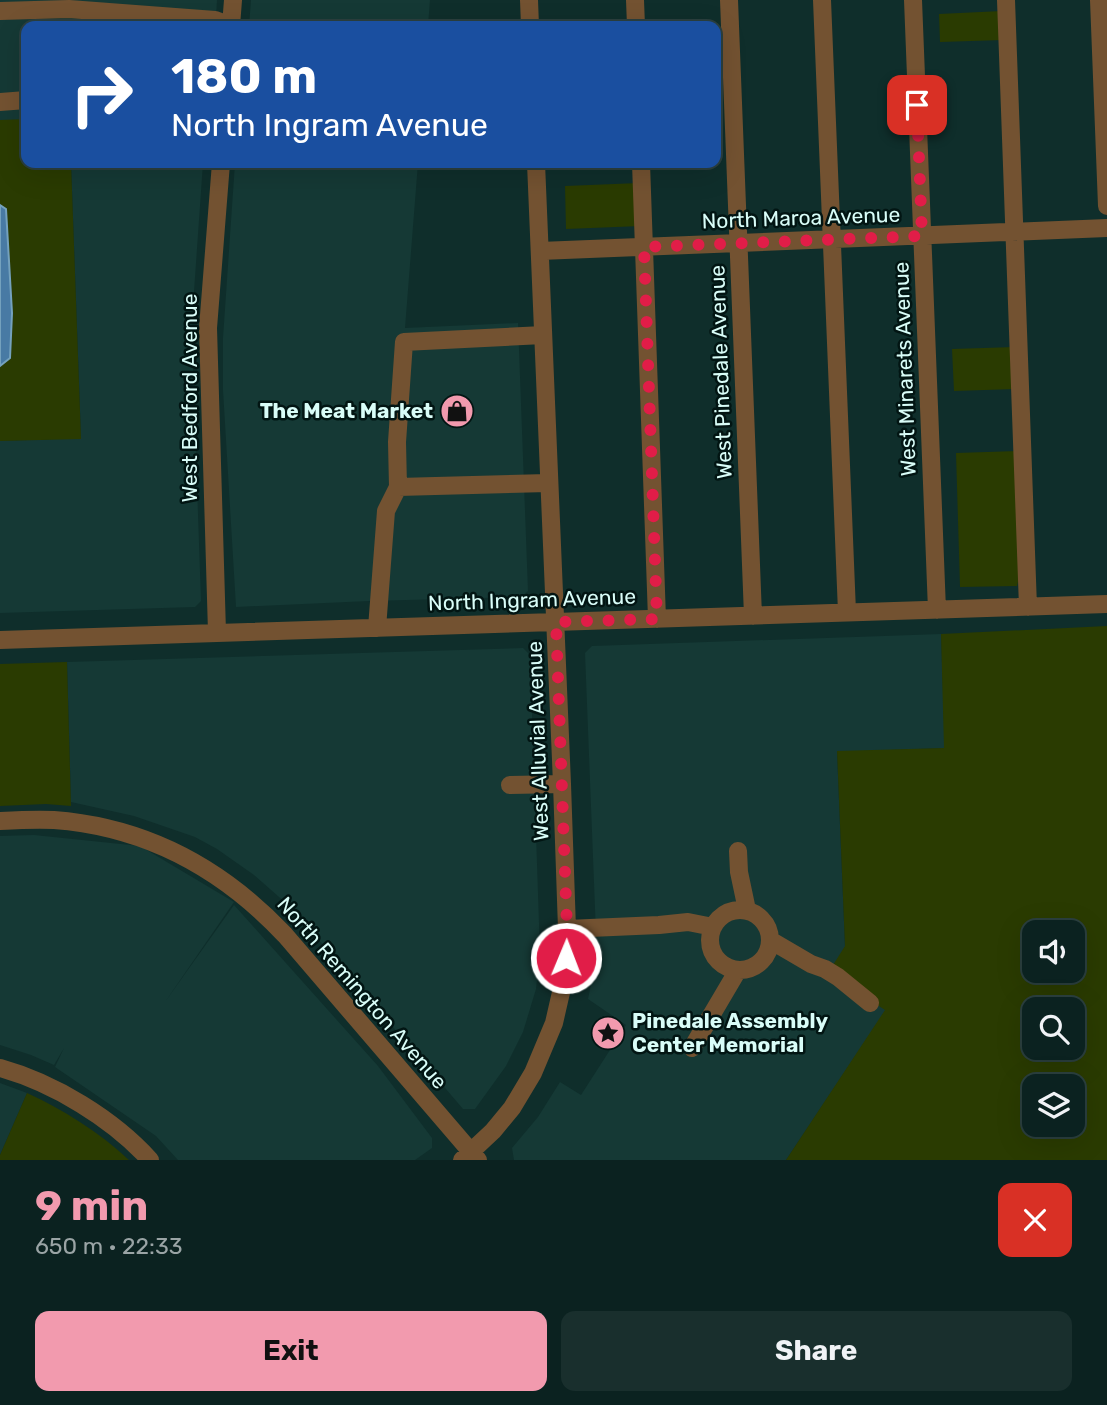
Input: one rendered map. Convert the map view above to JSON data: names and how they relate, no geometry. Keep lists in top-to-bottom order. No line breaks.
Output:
{"streets":{"street":["North Maroa Avenue","West Minarets Avenue","West Pinedale Avenue","West Bedford Avenue","North Ingram Avenue","West Alluvial Avenue","North Remington Avenue"]},"crossings":[["North Maroa Avenue","West Minarets Avenue"],["North Maroa Avenue","West Pinedale Avenue"],["North Maroa Avenue","West Alluvial Avenue"],["West Minarets Avenue","North Ingram Avenue"],["West Pinedale Avenue","North Ingram Avenue"],["West Bedford Avenue","North Ingram Avenue"],["North Ingram Avenue","West Alluvial Avenue"],["West Alluvial Avenue","North Remington Avenue"]],"places":{"shop":["The Meat Market"],"place":["Pinedale Assembly Center Memorial"]},"page":{"turn":["180 m","North Ingram Avenue"],"heading":["9 min","650 m · 22:33"],"buttons":["Exit","Share"]}}
